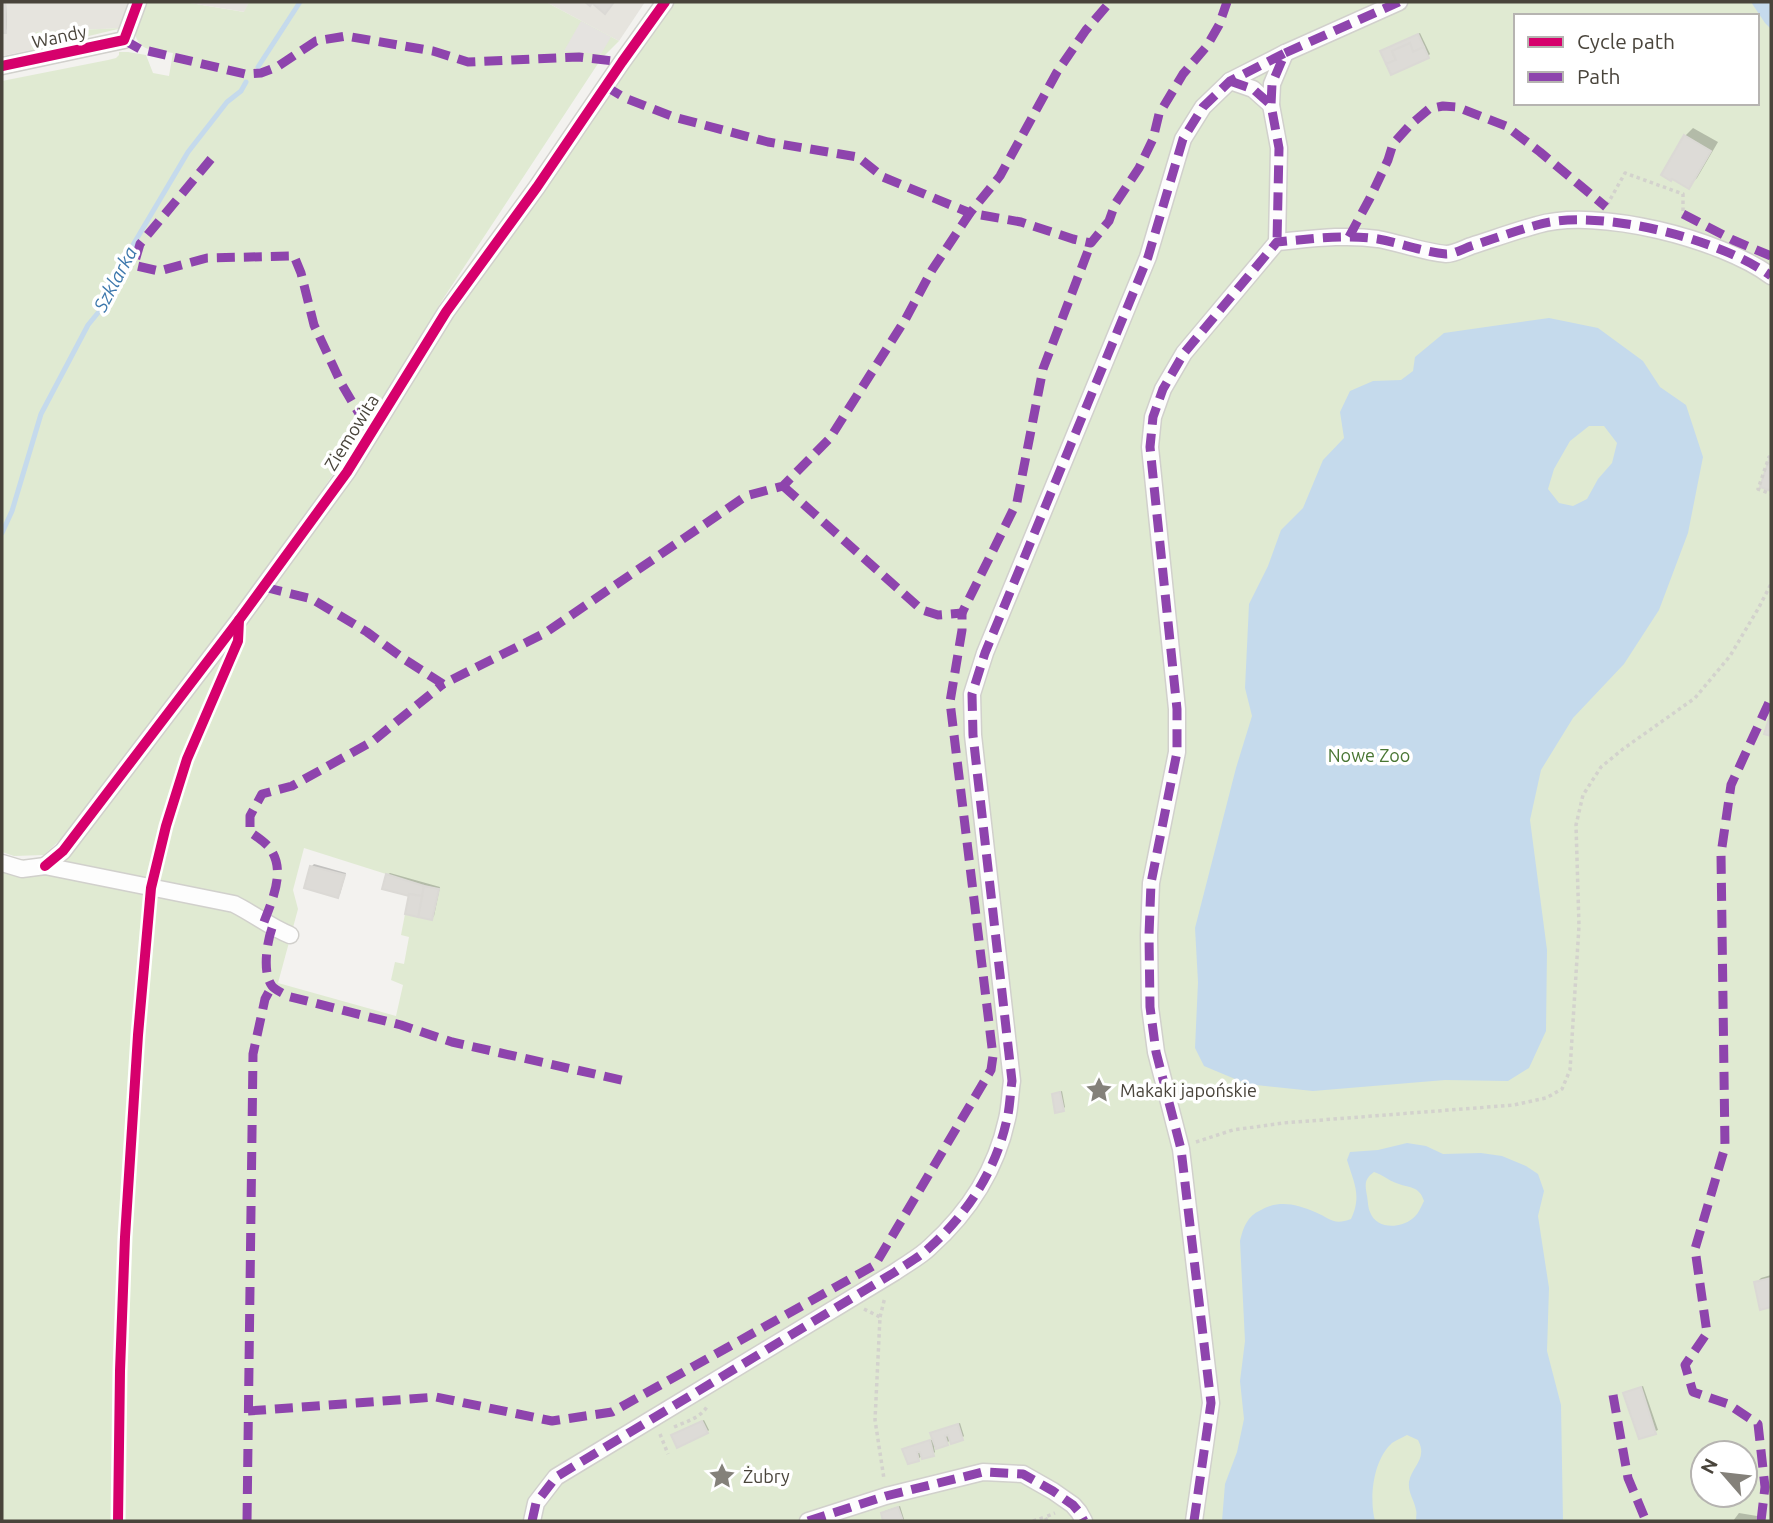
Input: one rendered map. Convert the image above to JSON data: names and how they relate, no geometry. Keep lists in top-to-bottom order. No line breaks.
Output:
{"streets":{"street":["Wandy","Ziemowita"]},"water":["Szklarka"],"parks":["Nowe Zoo"],"places":{"place":["Makaki japońskie","Żubry"]},"legend":["Cycle path","Path"],"north":"top left"}
